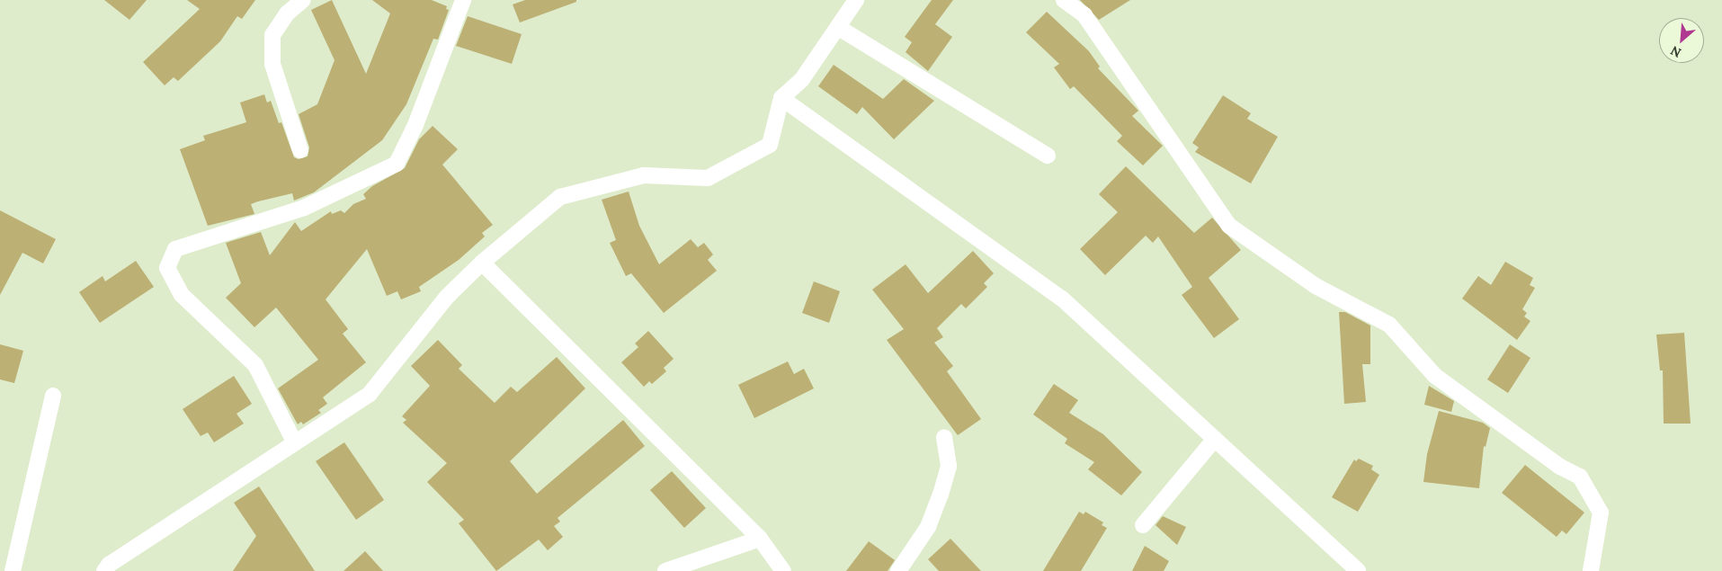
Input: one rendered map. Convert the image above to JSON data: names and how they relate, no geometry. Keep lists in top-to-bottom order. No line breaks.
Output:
{"north":"bottom left"}
